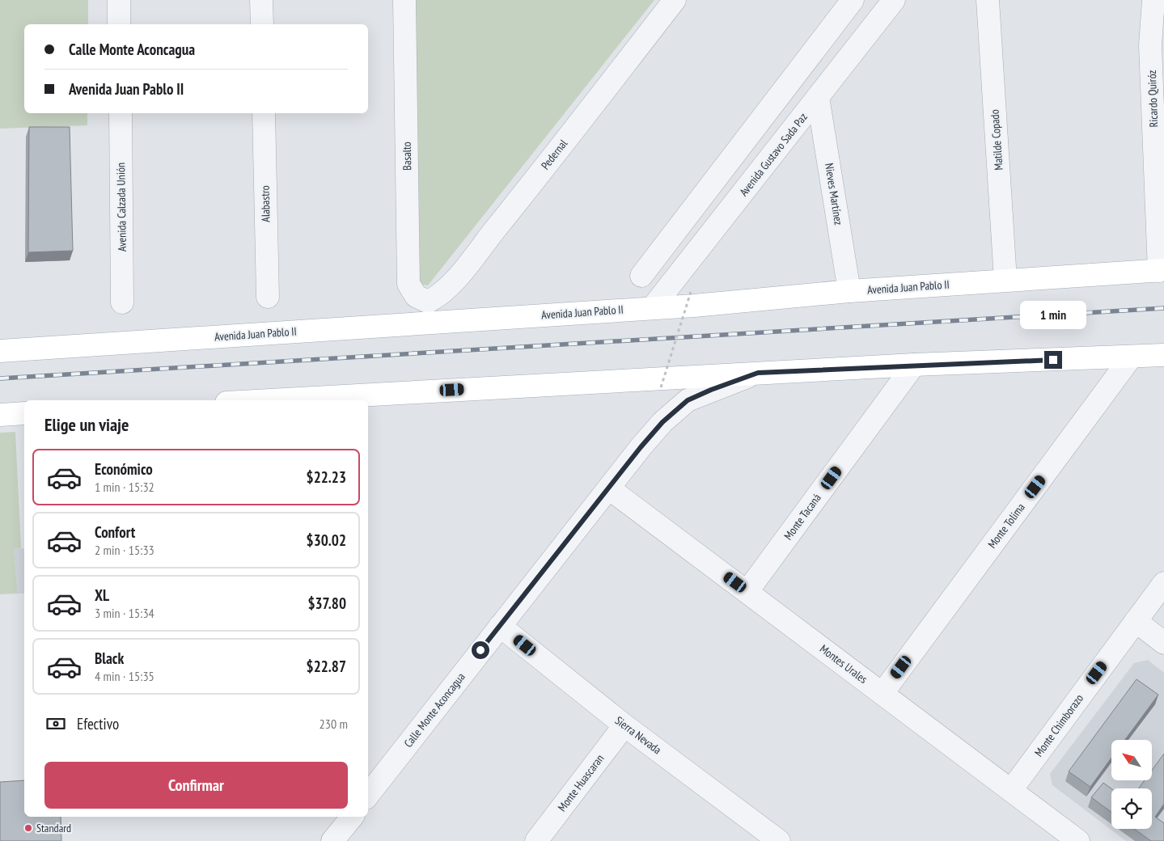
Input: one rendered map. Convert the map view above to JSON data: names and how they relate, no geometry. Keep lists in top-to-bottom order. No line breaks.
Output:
{"streets":{"main road":["Avenida Juan Pablo II"],"street":["Ricardo Quiróz","Matilde Copado","Pedernal","Avenida Gustavo Sada Paz","Basalto","Nieves Martínez","Alabastro","Avenida Calzada Unión","Monte Tacaná","Monte Tolima","Montes Urales","Calle Monte Aconcagua","Monte Chimborazo","Sierra Nevada","Monte Huascaran"]},"crossings":[["Ricardo Quiróz","Avenida Juan Pablo II"],["Matilde Copado","Avenida Juan Pablo II"],["Pedernal","Basalto"],["Avenida Gustavo Sada Paz","Nieves Martínez"],["Avenida Gustavo Sada Paz","Avenida Juan Pablo II"],["Nieves Martínez","Avenida Juan Pablo II"],["Monte Tacaná","Montes Urales"],["Monte Tolima","Montes Urales"],["Montes Urales","Calle Monte Aconcagua"],["Montes Urales","Monte Chimborazo"],["Calle Monte Aconcagua","Sierra Nevada"],["Sierra Nevada","Monte Huascaran"]],"places":["Standard"],"north":"top left","page":{"banner":["Calle Monte Aconcagua","Avenida Juan Pablo II"],"bubble":"1 min","heading":"Elige un viaje","list":[{"name":"Económico","note":"1 min · 15:32","value":"$22.23"},{"name":"Confort","note":"2 min · 15:33","value":"$30.02"},{"name":"XL","note":"3 min · 15:34","value":"$37.80"},{"name":"Black","note":"4 min · 15:35","value":"$22.87"}],"pay":["Efectivo","230 m"],"buttons":"Confirmar"}}
